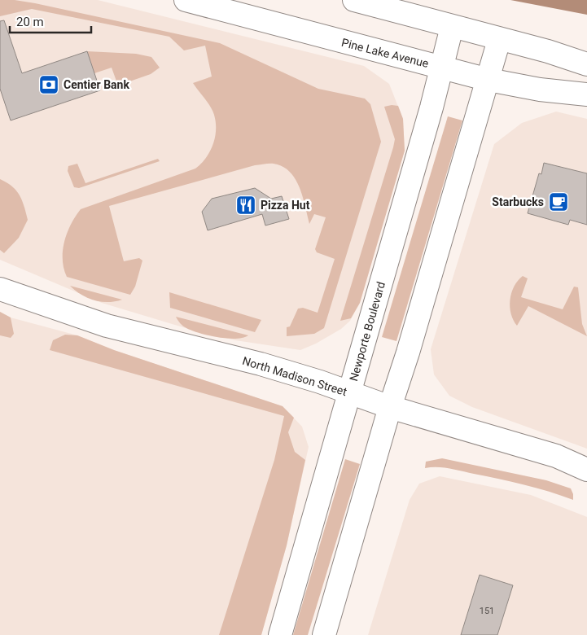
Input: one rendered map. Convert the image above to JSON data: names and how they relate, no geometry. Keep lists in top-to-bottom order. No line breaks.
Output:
{"streets":{"street":["Pine Lake Avenue","Newporte Boulevard","North Madison Street"]},"crossings":[["Pine Lake Avenue","Newporte Boulevard"],["Newporte Boulevard","North Madison Street"]],"places":{"bank":["Centier Bank"],"cafe":["Starbucks"],"restaurant":["Pizza Hut"]},"house_numbers":["151"],"scale_bar":"20 m"}
